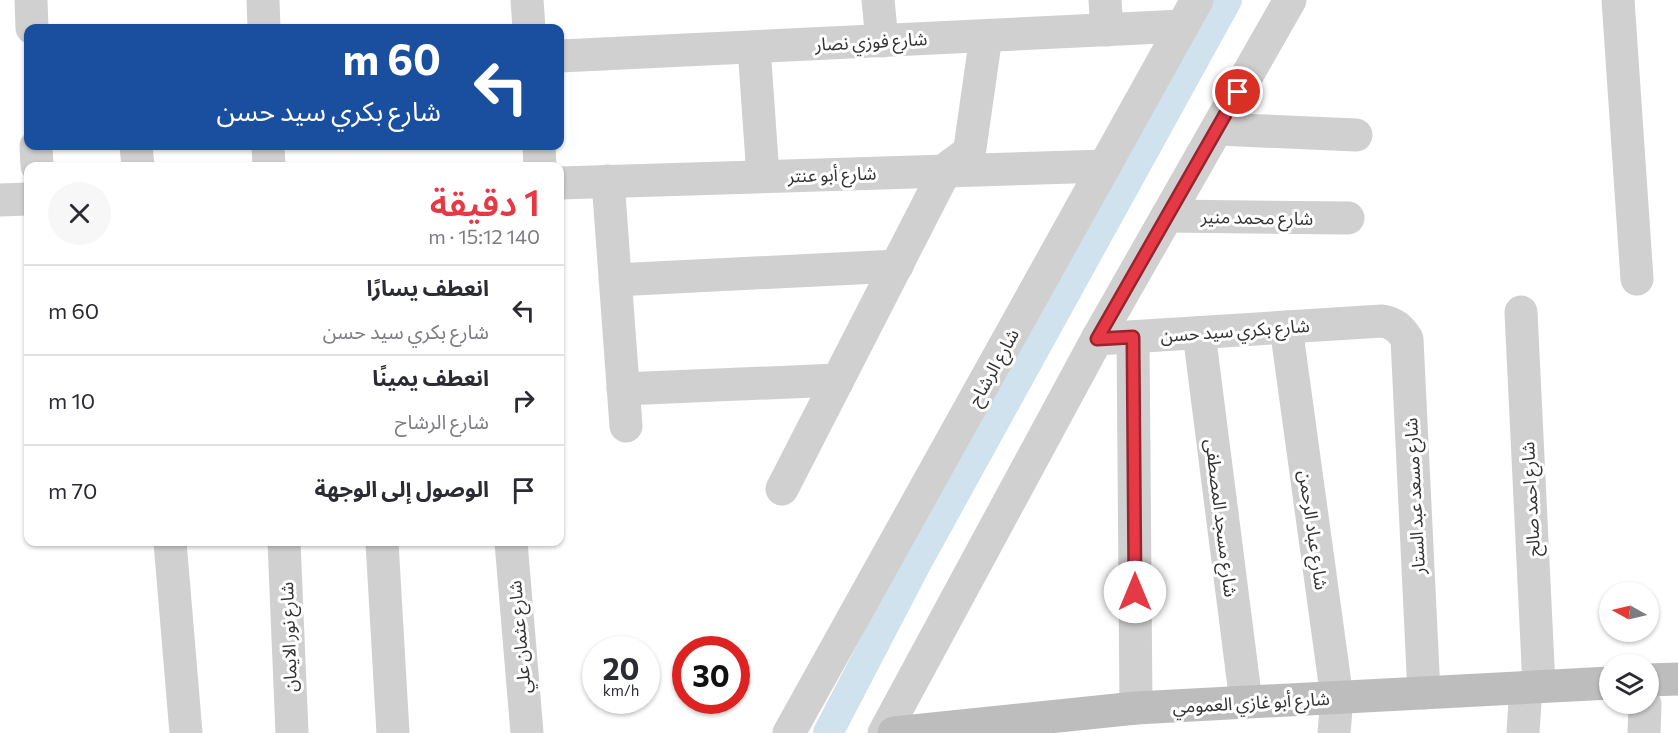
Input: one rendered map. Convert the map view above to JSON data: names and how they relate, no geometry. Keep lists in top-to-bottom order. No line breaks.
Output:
{"streets":{"street":["شارع فوزي نصار","شارع أبو عنتر","شارع محمد منير","شارع بكري سيد حسن","شارع الرشاح","شارع مسعد عبد الستار","شارع احمد صالح","شارع مسجد المصطفى","شارع عباد الرحمن","شارع نور الايمان","شارع عثمان علي","شارع أبو غازي العمومي"]},"crossings":[["شارع فوزي نصار","شارع الرشاح"],["شارع أبو عنتر","شارع الرشاح"],["شارع بكري سيد حسن","شارع مسعد عبد الستار"],["شارع بكري سيد حسن","شارع مسجد المصطفى"],["شارع بكري سيد حسن","شارع عباد الرحمن"],["شارع مسعد عبد الستار","شارع أبو غازي العمومي"],["شارع احمد صالح","شارع أبو غازي العمومي"],["شارع مسجد المصطفى","شارع أبو غازي العمومي"],["شارع عباد الرحمن","شارع أبو غازي العمومي"]],"north":"left","page":{"turn":["60 m","شارع بكري سيد حسن"],"heading":["1 دقيقة","140 m · 15:12"],"list":[{"name":"انعطف يسارًا","note":"شارع بكري سيد حسن","value":"60 m"},{"name":"انعطف يمينًا","note":"شارع الرشاح","value":"10 m"},{"name":"الوصول إلى الوجهة","value":"70 m"}],"speed":"20 km/h","limit":"30"}}
